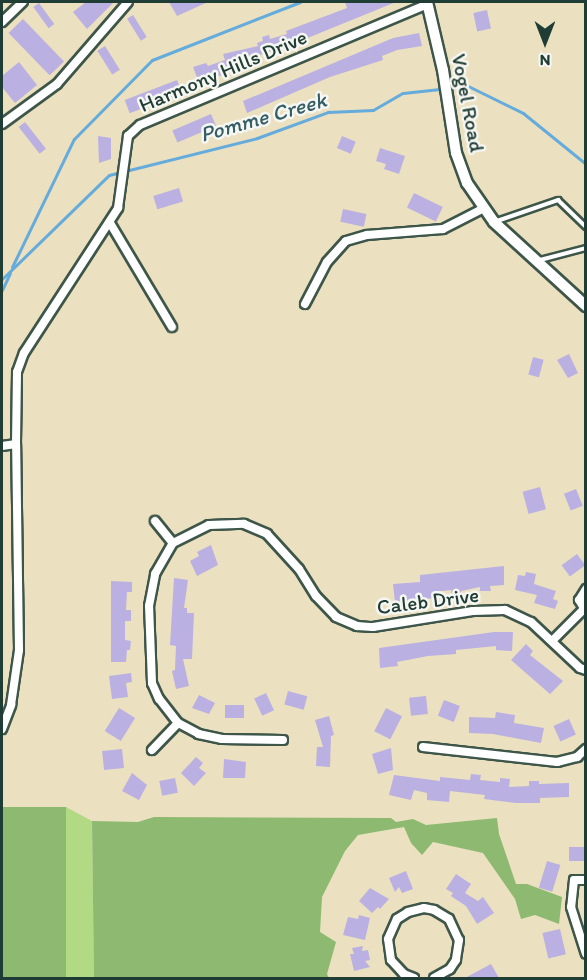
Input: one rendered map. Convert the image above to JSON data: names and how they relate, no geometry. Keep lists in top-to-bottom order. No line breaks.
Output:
{"streets":{"street":["Harmony Hills Drive","Vogel Road","Caleb Drive"]},"crossings":[["Harmony Hills Drive","Vogel Road"]],"water":["Pomme Creek"],"north":"bottom"}
